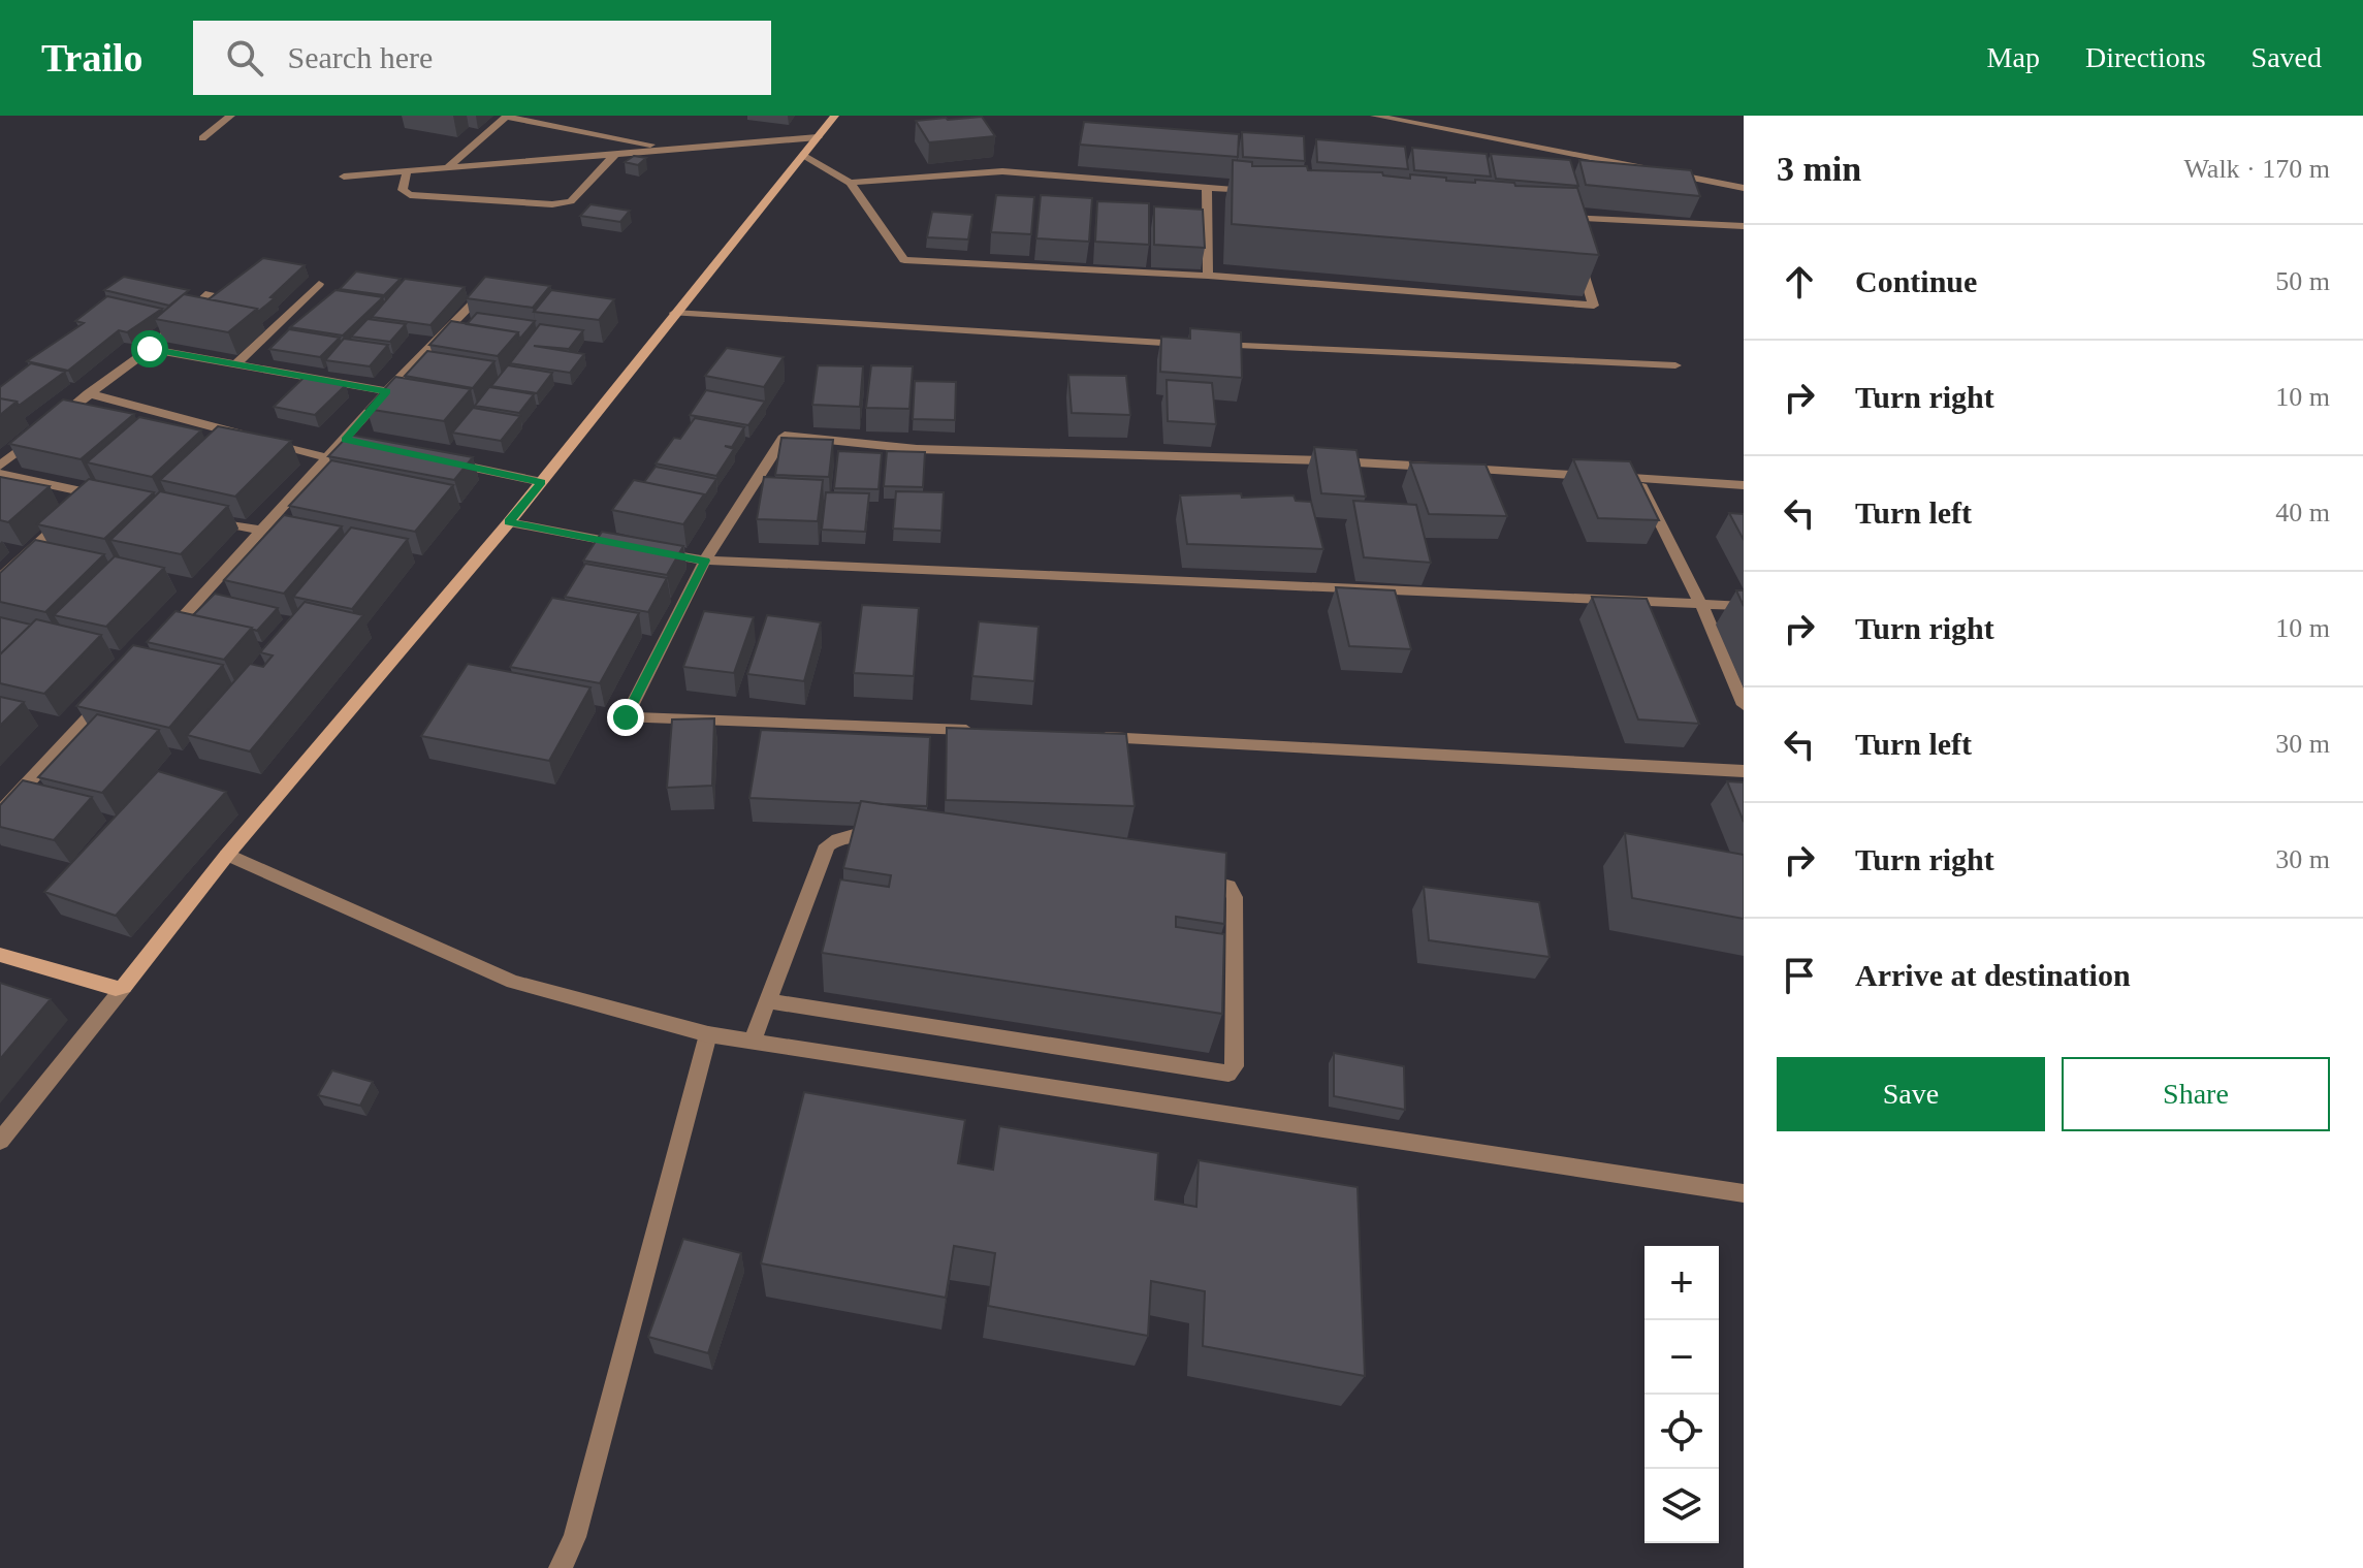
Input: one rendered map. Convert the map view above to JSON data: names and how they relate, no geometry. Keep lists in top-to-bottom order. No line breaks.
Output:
{"page":{"header":"Trailo","search":"Search here","nav":["Map","Directions","Saved"],"heading":["3 min","Walk · 170 m"],"list":[["Continue","50 m"],["Turn right","10 m"],["Turn left","40 m"],["Turn right","10 m"],["Turn left","30 m"],["Turn right","30 m"],"Arrive at destination"],"buttons":["Save","Share"],"map_buttons":["+","−"]}}
